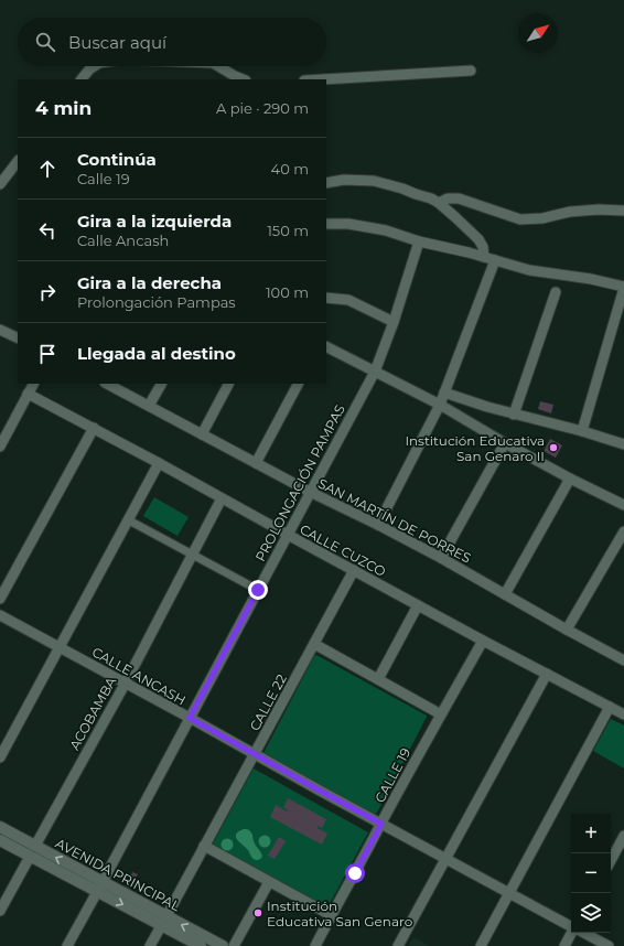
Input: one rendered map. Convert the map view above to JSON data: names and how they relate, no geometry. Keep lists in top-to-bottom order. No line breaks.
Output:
{"streets":{"street":["PROLONGACIÓN PAMPAS","SAN MARTÍN DE PORRES","CALLE CUZCO","CALLE ANCASH","CALLE 22","ACOBAMBA","CALLE 19","AVENIDA PRINCIPAL"]},"crossings":[["PROLONGACIÓN PAMPAS","SAN MARTÍN DE PORRES"],["PROLONGACIÓN PAMPAS","CALLE CUZCO"],["PROLONGACIÓN PAMPAS","CALLE ANCASH"],["PROLONGACIÓN PAMPAS","AVENIDA PRINCIPAL"],["CALLE CUZCO","CALLE 22"],["CALLE CUZCO","ACOBAMBA"],["CALLE CUZCO","CALLE 19"],["CALLE ANCASH","CALLE 22"],["CALLE ANCASH","ACOBAMBA"],["CALLE ANCASH","CALLE 19"],["CALLE 22","AVENIDA PRINCIPAL"],["ACOBAMBA","AVENIDA PRINCIPAL"]],"places":["Institución Educativa San Genaro II","Institución Educativa San Genaro"],"north":"top right","page":{"search":"Buscar aquí","heading":["4 min","A pie · 290 m"],"list":[["Continúa","Calle 19","40 m"],["Gira a la izquierda","Calle Ancash","150 m"],["Gira a la derecha","Prolongación Pampas","100 m"],"Llegada al destino"],"map_buttons":["+","−"]}}
